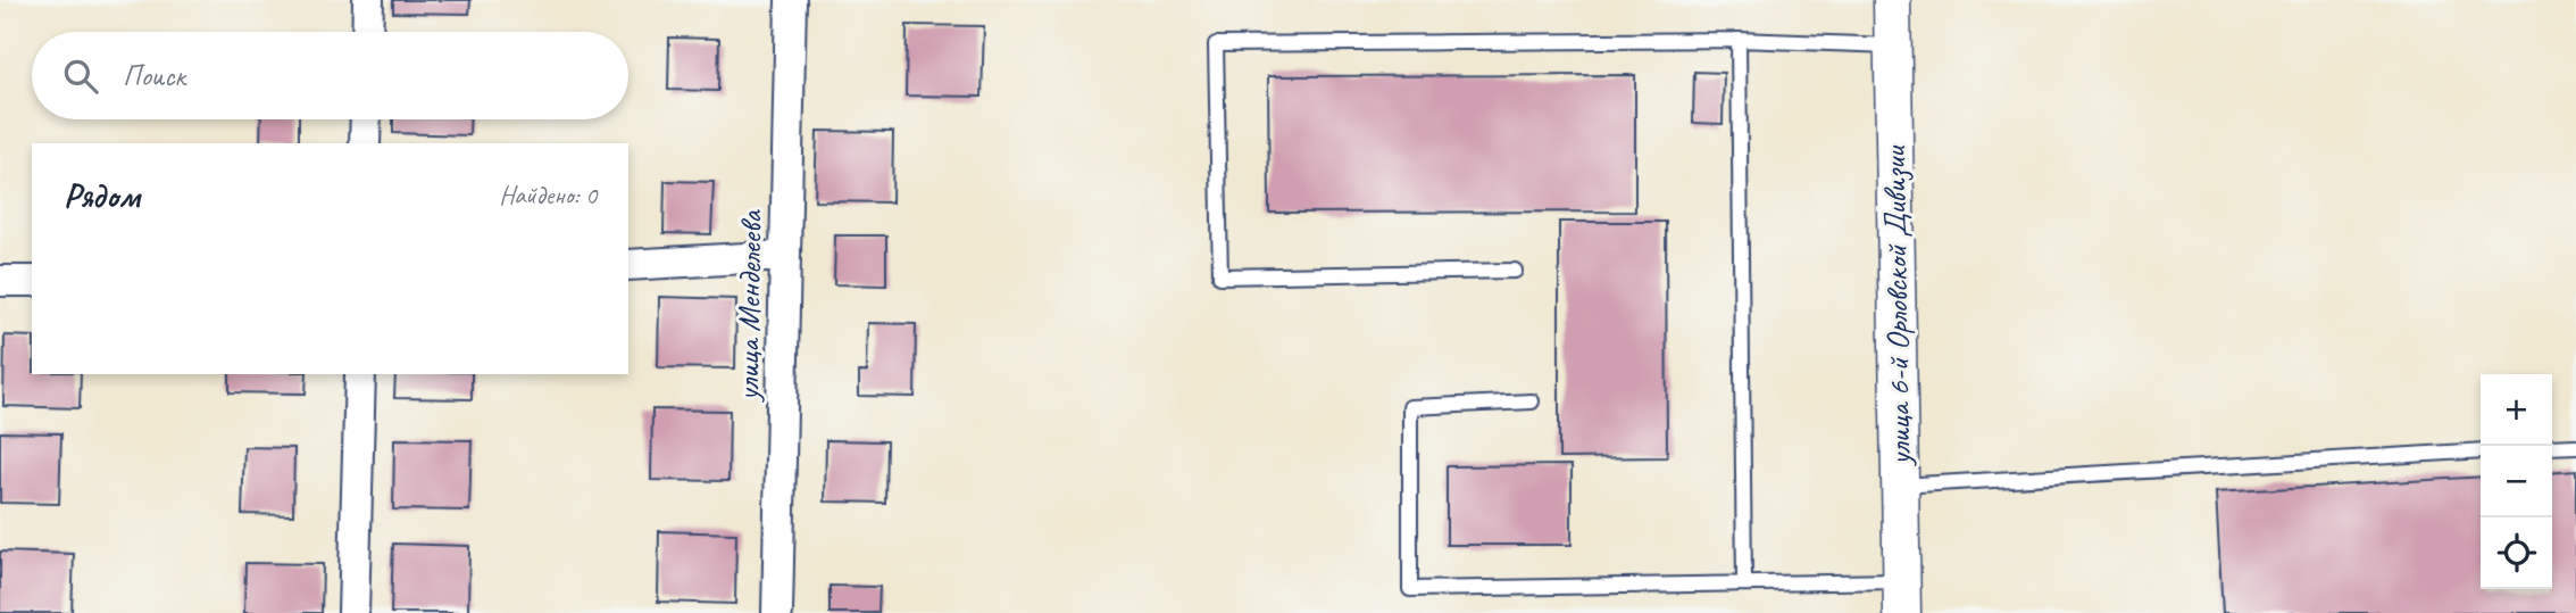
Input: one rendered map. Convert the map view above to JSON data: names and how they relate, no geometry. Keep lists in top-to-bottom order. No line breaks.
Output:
{"streets":{"street":["улица Менделеева","улица 6-й Орловской Дивизии"]},"page":{"search":"Поиск","heading":["Рядом","Найдено: 0"],"map_buttons":["+","−"]}}
